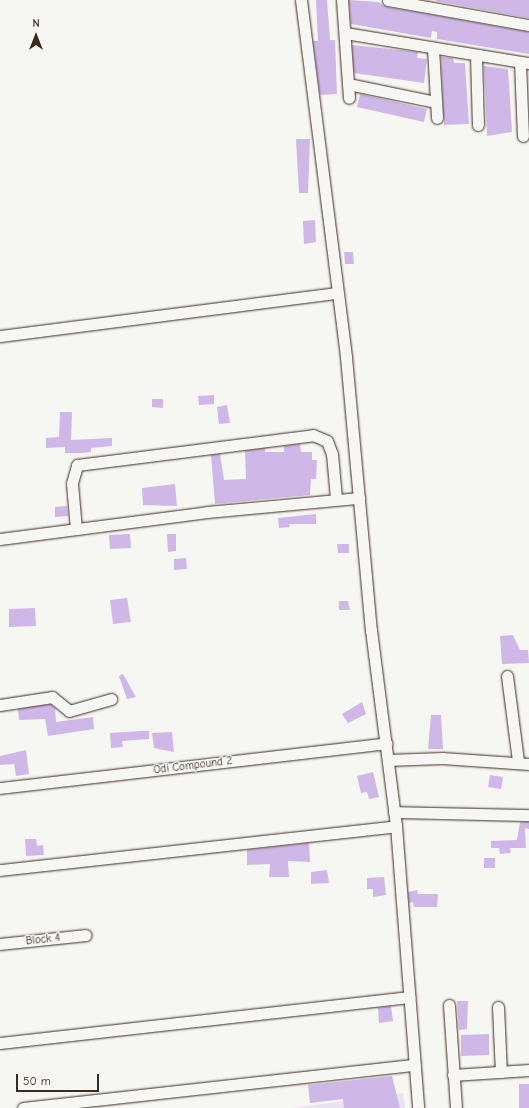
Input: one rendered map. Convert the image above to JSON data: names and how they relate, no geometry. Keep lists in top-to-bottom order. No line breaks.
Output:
{"streets":{"street":["Odi Compound 2","Block 4"]},"scale_bar":"50 m","north":"top"}
